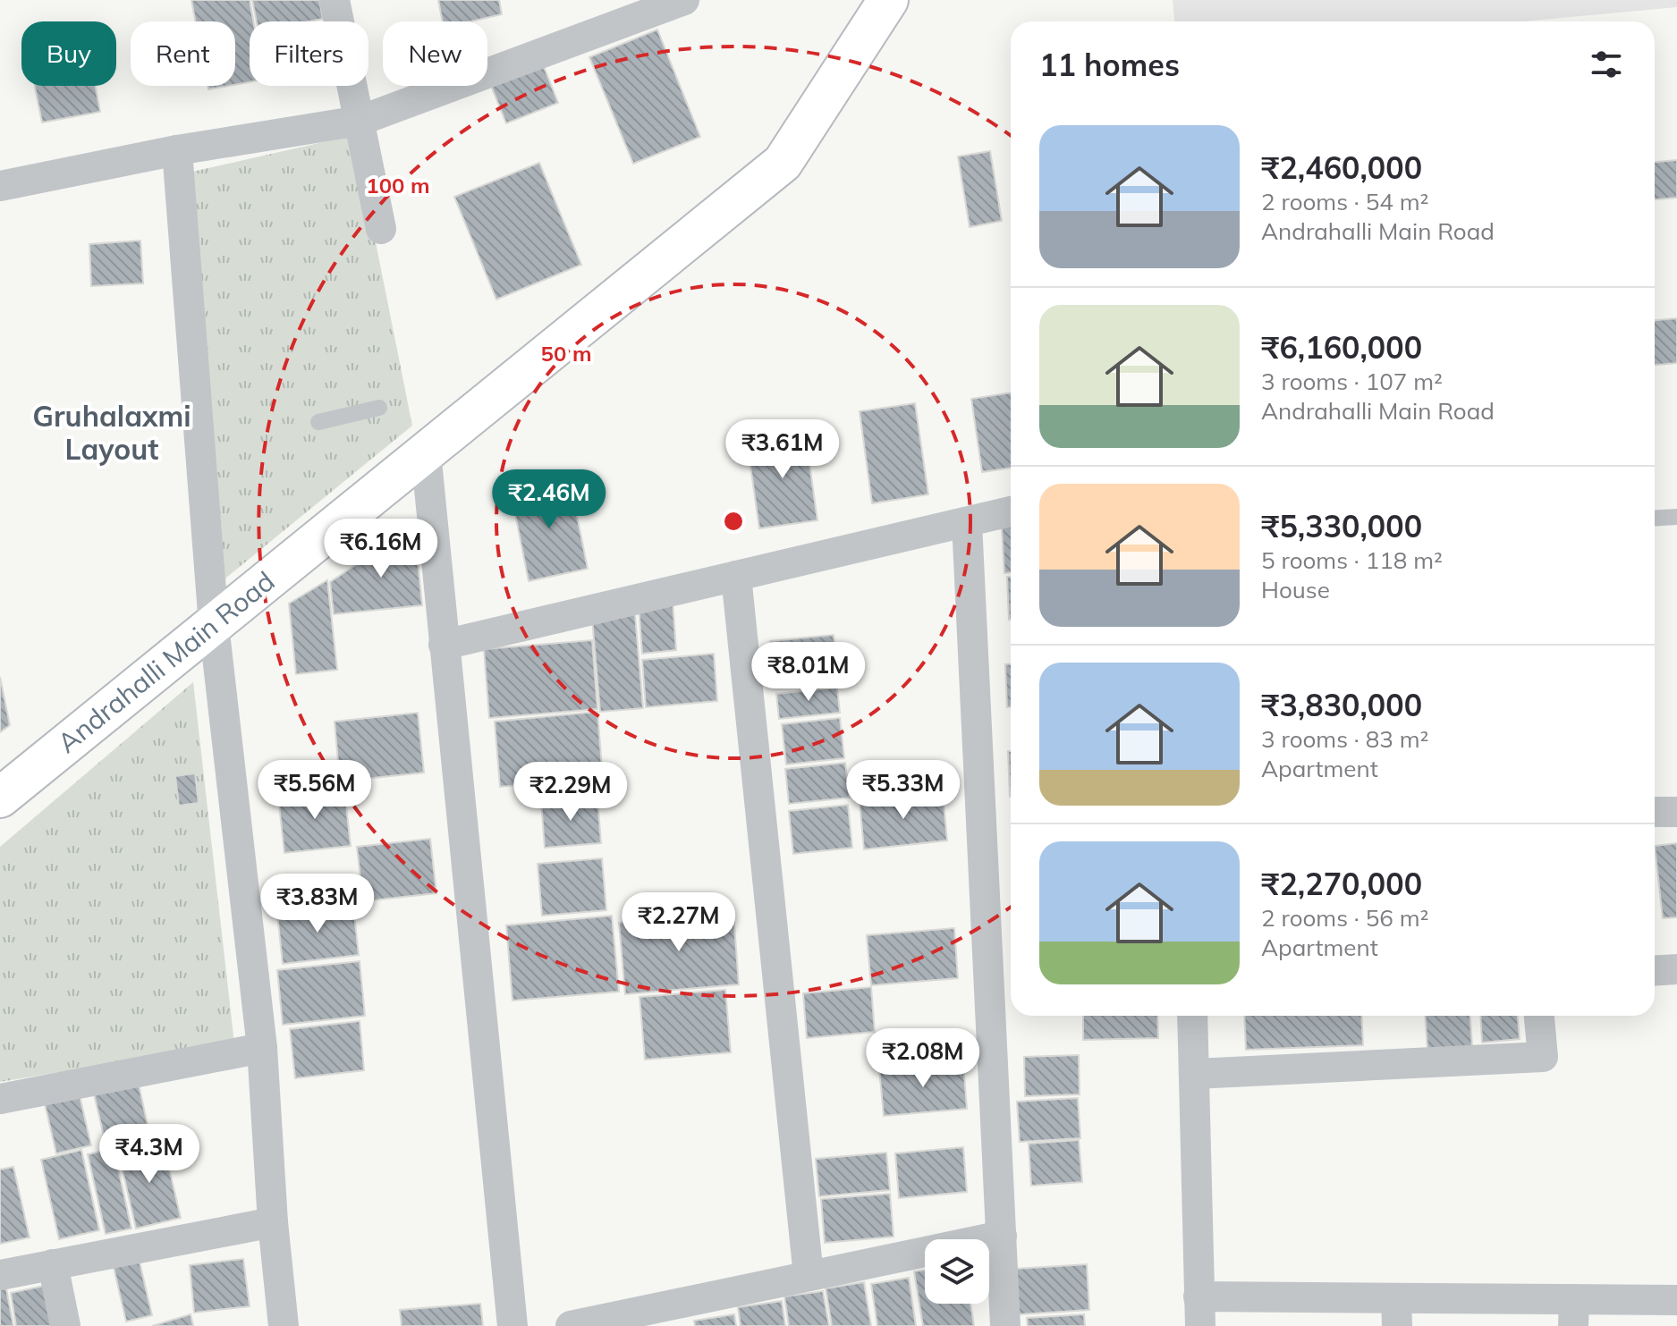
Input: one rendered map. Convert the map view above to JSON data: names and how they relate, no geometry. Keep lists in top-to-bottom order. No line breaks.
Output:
{"streets":{"main road":["Andrahalli Main Road"]},"districts":["Gruhalaxmi Layout"],"page":{"chip":["Buy","Rent","Filters","New"],"heading":"11 homes","list":[{"name":"₹2,460,000","note":"2 rooms · 54 m² · Andrahalli Main Road"},{"name":"₹6,160,000","note":"3 rooms · 107 m² · Andrahalli Main Road"},{"name":"₹5,330,000","note":"5 rooms · 118 m² · House"},{"name":"₹3,830,000","note":"3 rooms · 83 m² · Apartment"},{"name":"₹2,270,000","note":"2 rooms · 56 m² · Apartment"}],"price":["₹3.61M","₹2.46M","₹6.16M","₹8.01M","₹5.56M","₹5.33M","₹2.29M","₹3.83M","₹2.27M","₹2.08M","₹4.3M"]},"rings":["100 m","50 m"]}
